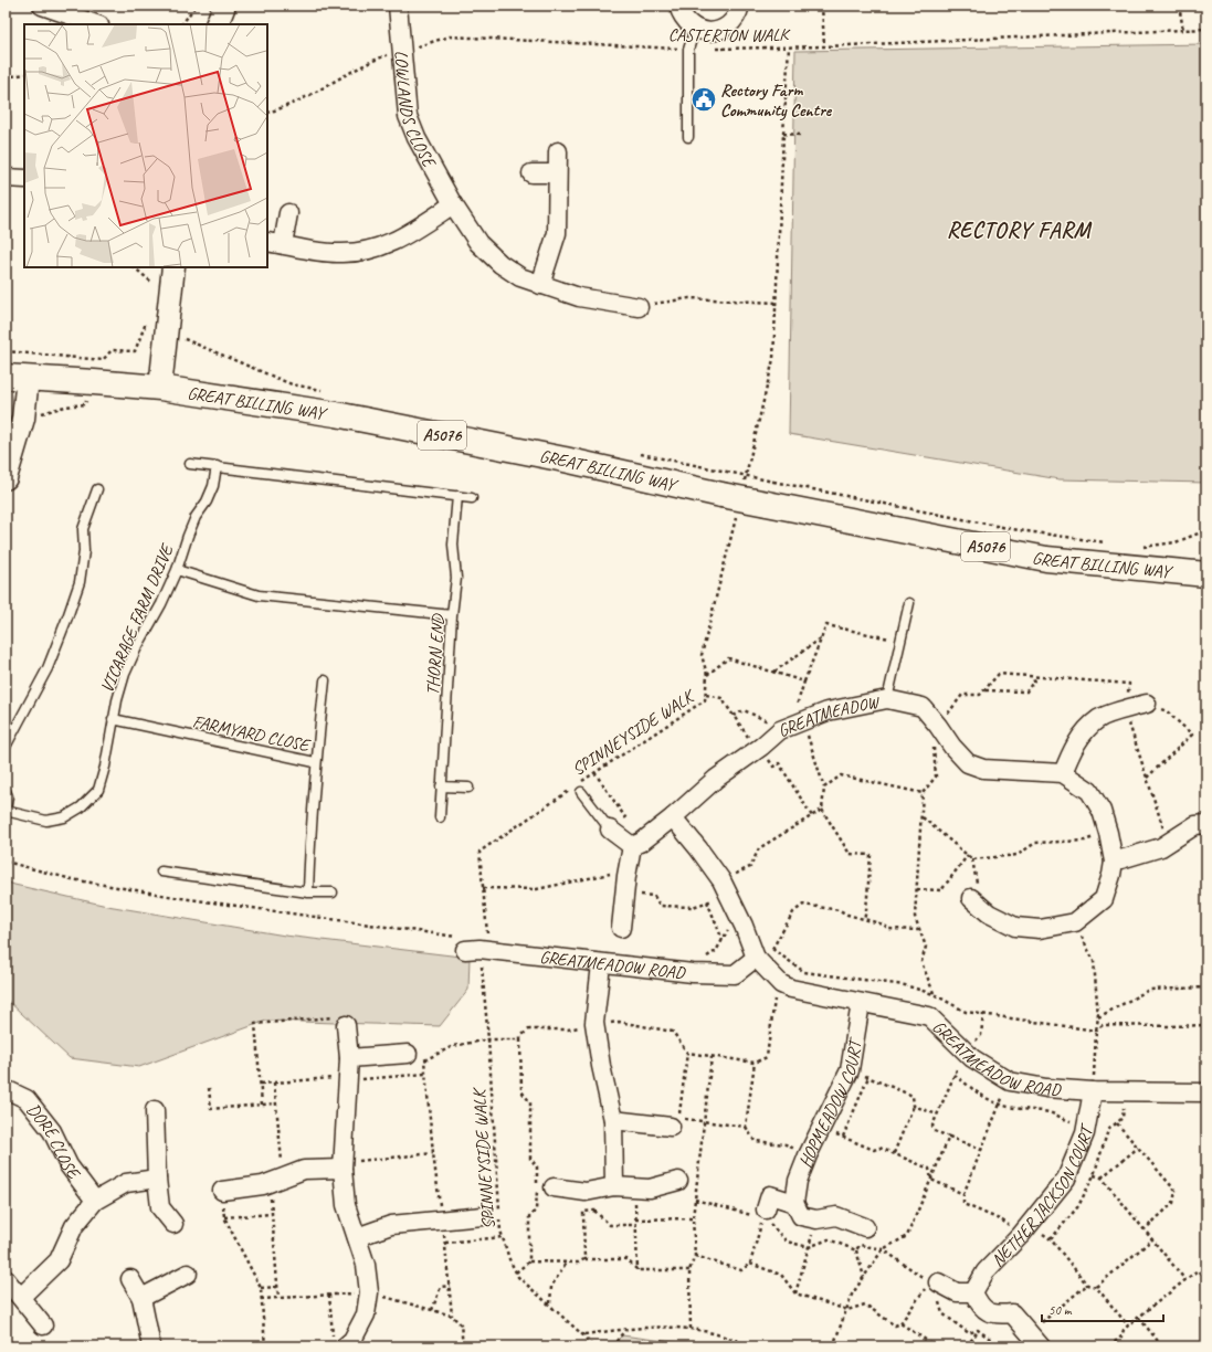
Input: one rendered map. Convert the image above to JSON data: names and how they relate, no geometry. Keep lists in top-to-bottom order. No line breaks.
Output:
{"streets":{"main road":["GREAT BILLING WAY","A5076"],"street":["LOWLANDS CLOSE","GREATMEADOW","GREATMEADOW ROAD","HOPMEADOW COURT","DORE CLOSE","NETHER JACKSON COURT"],"lane":["VICARAGE FARM DRIVE","THORN END","FARMYARD CLOSE"],"path":["CASTERTON WALK","SPINNEYSIDE WALK"]},"crossings":[["CASTERTON WALK","LOWLANDS CLOSE"],["GREAT BILLING WAY","SPINNEYSIDE WALK"],["VICARAGE FARM DRIVE","FARMYARD CLOSE"],["GREATMEADOW","GREATMEADOW ROAD"],["SPINNEYSIDE WALK","GREATMEADOW ROAD"],["GREATMEADOW ROAD","HOPMEADOW COURT"],["GREATMEADOW ROAD","NETHER JACKSON COURT"]],"districts":["RECTORY FARM"],"places":{"public building":["Rectory Farm Community Centre"]},"scale_bar":"50 m"}
